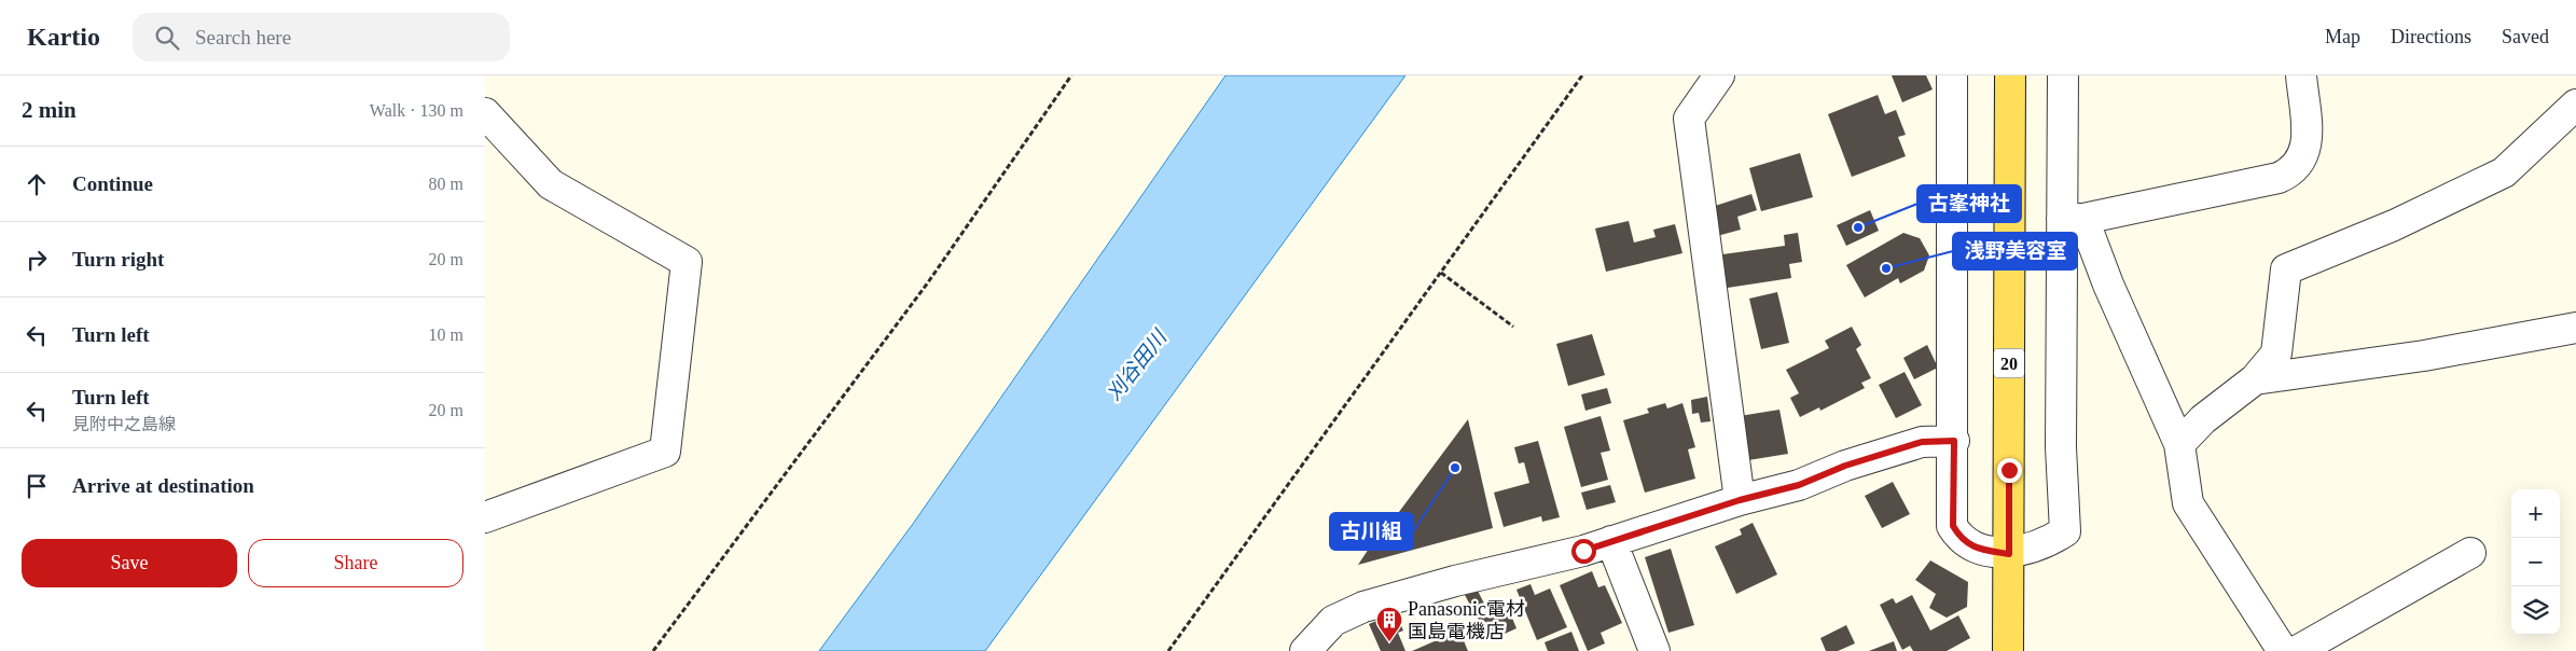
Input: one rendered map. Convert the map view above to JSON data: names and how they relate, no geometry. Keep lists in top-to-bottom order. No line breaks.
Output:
{"streets":{"main road":["20"]},"water":["刈谷田川"],"places":{"other":["古峯神社","浅野美容室","古川組"],"building":["Panasonic電材 国島電機店"]},"page":{"header":"Kartio","search":"Search here","nav":["Map","Directions","Saved"],"heading":["2 min","Walk · 130 m"],"list":[["Continue","80 m"],["Turn right","20 m"],["Turn left","10 m"],["Turn left","見附中之島線","20 m"],"Arrive at destination"],"map_buttons":["+","−"],"buttons":["Save","Share"]}}
